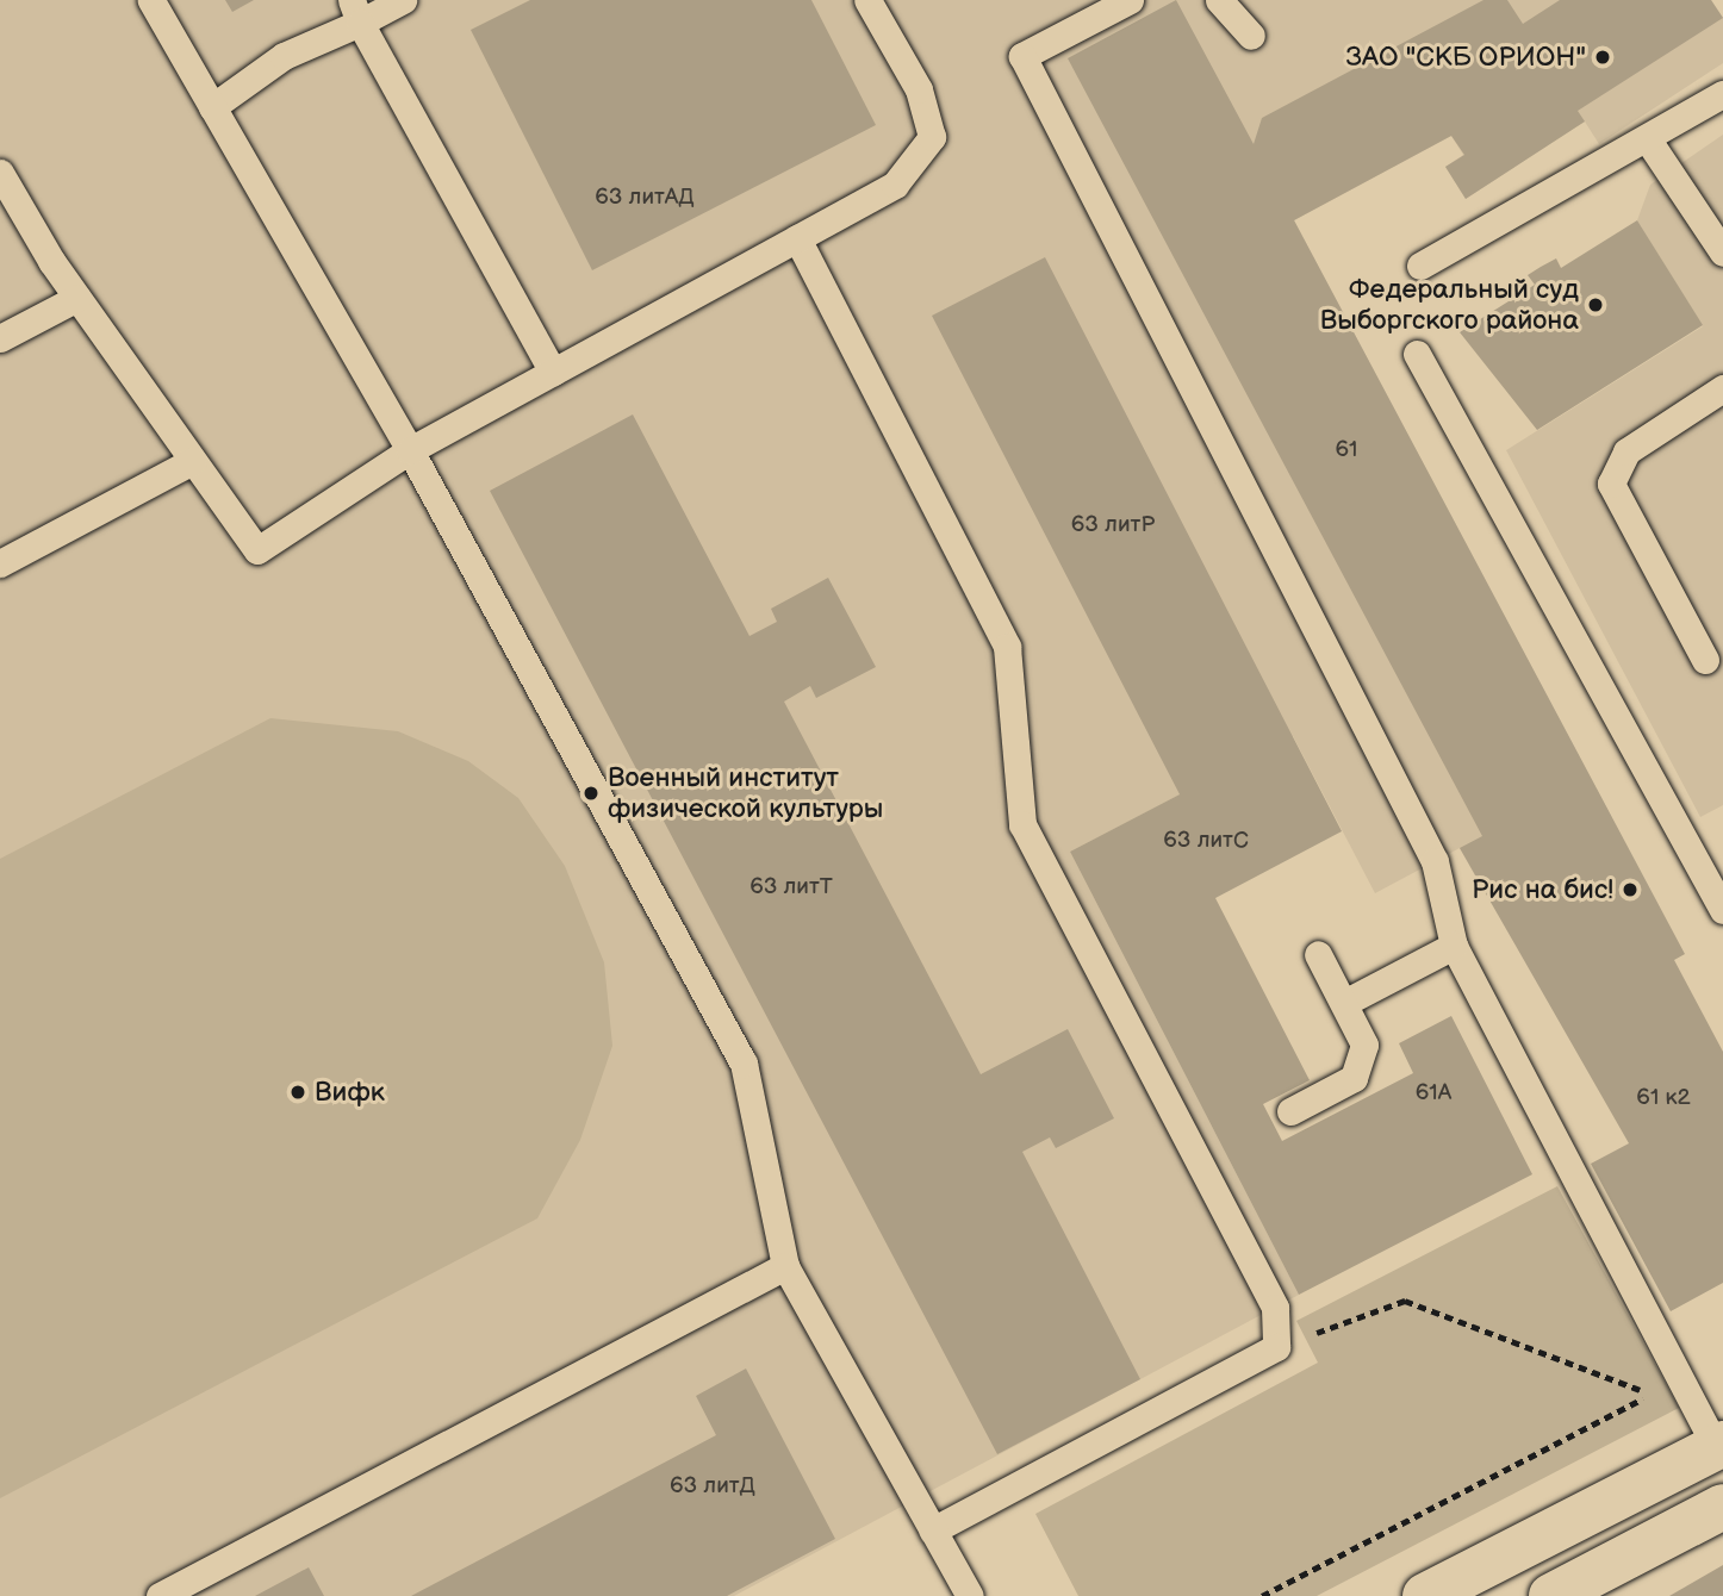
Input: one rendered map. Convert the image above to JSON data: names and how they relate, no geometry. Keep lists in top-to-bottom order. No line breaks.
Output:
{"places":["ЗАО \"СКБ ОРИОН\"","Федеральный суд Выборгского района","Военный институт физической культуры","Рис на бис!","Вифк"],"house_numbers":["63 литАД","61","63 литР","63 литС","63 литТ","61А","61 к2","63 литД"]}
